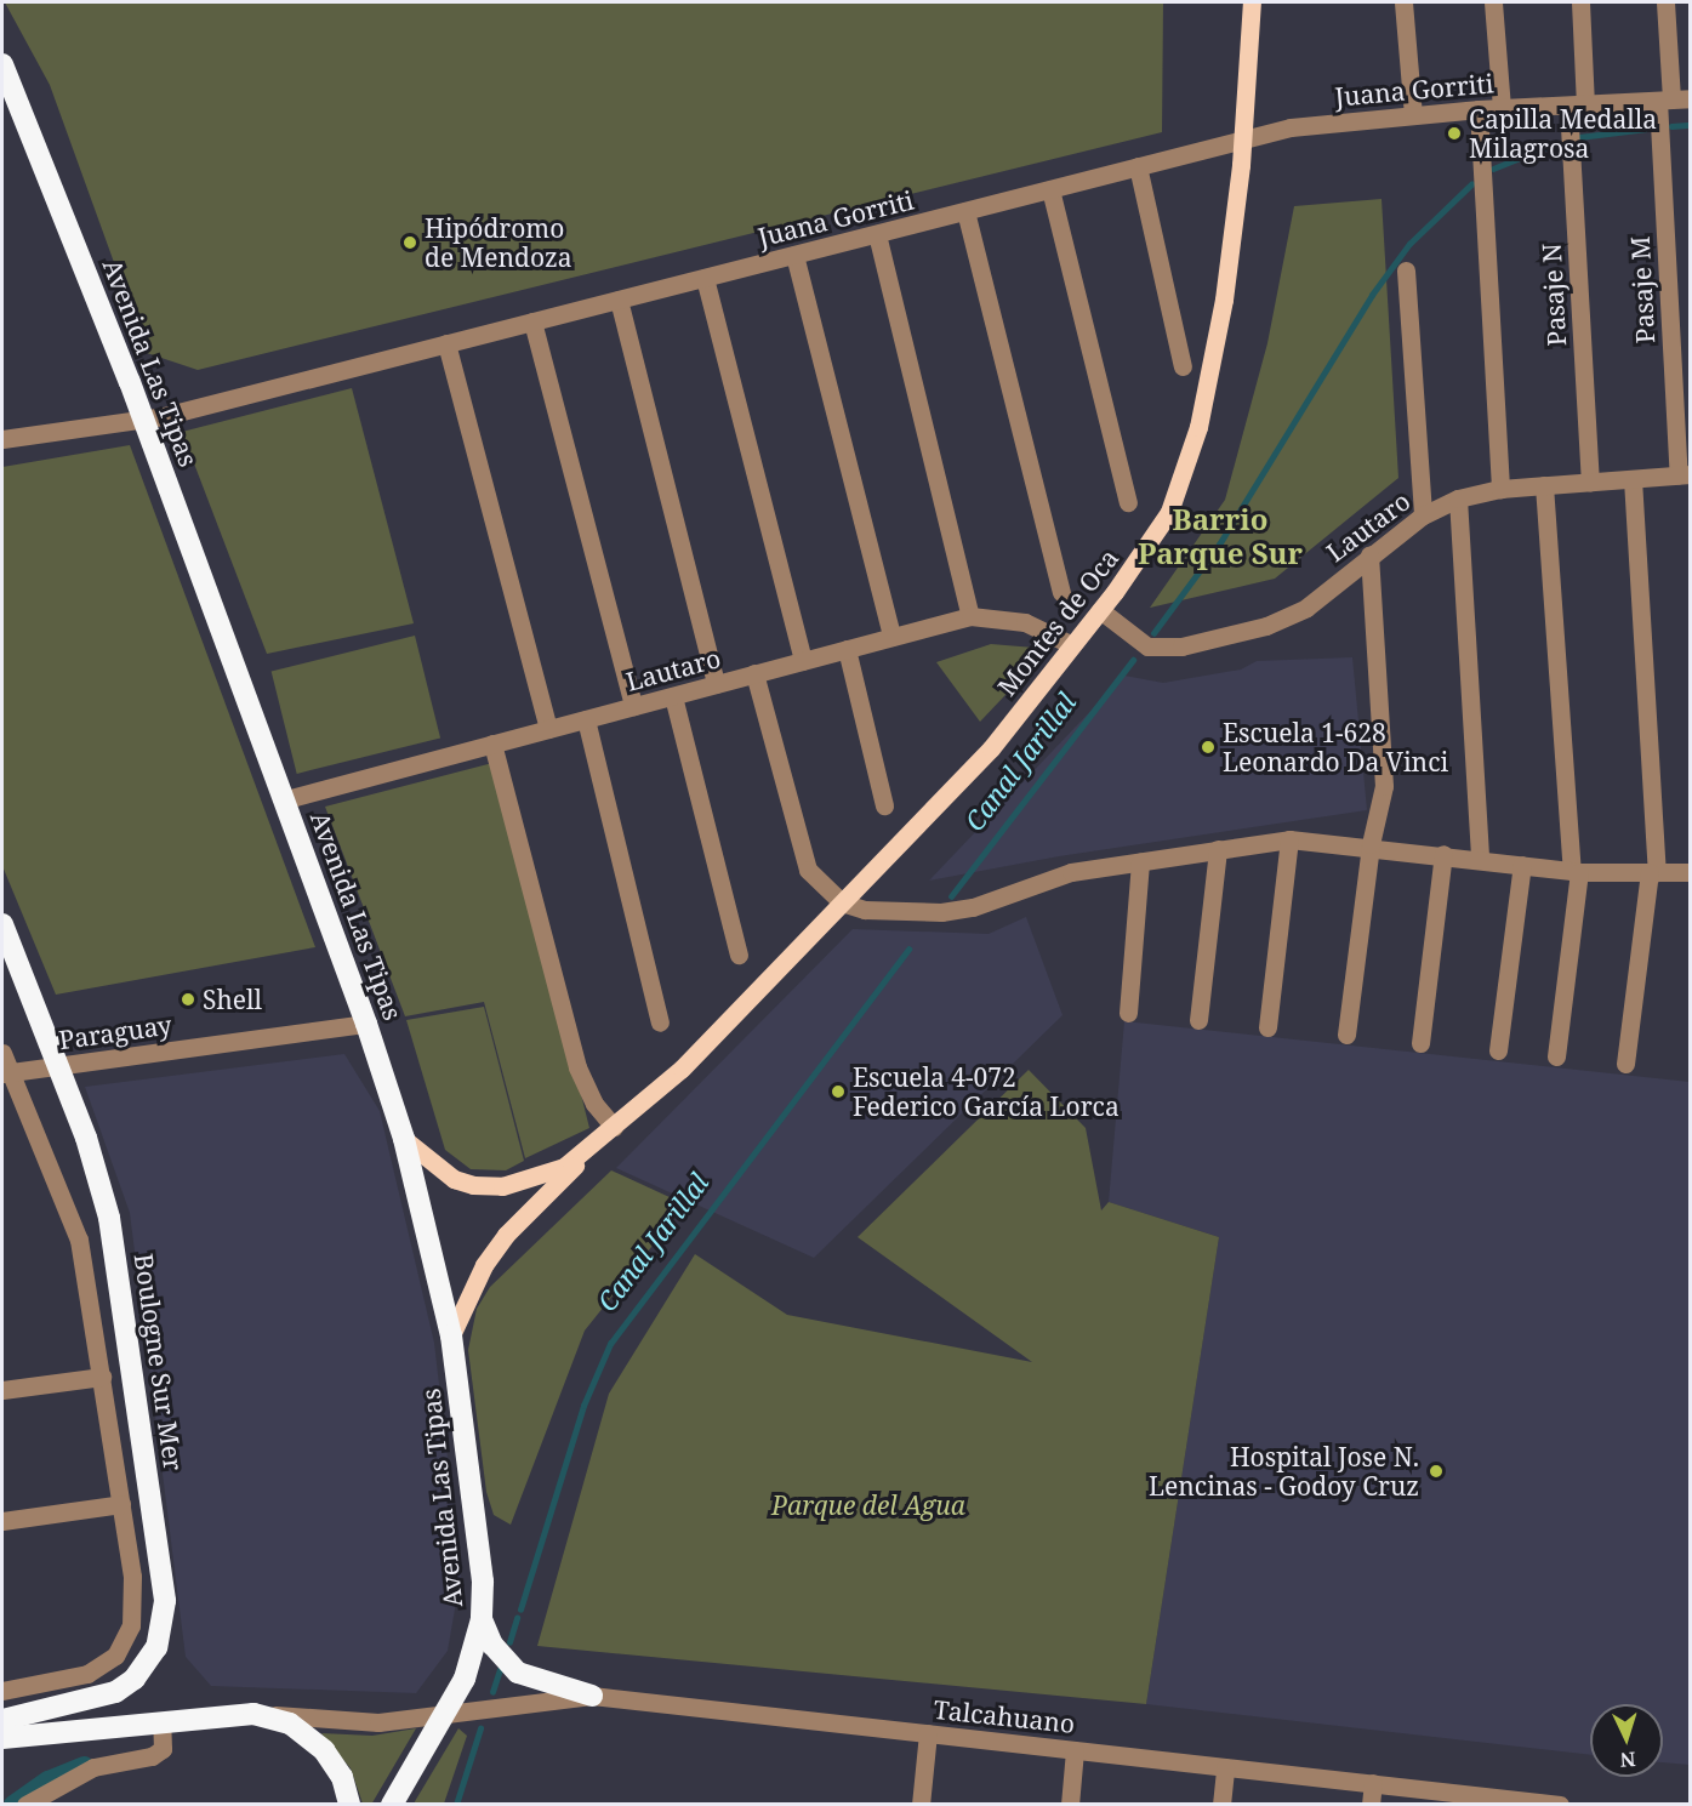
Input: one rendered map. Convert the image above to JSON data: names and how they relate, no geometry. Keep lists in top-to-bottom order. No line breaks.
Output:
{"streets":{"highway":["Avenida Las Tipas","Boulogne Sur Mer"],"main road":["Montes de Oca"],"street":["Juana Gorriti","Pasaje M","Pasaje N","Lautaro","Paraguay","Talcahuano"]},"crossings":[["Juana Gorriti","Pasaje M"],["Juana Gorriti","Pasaje N"],["Juana Gorriti","Avenida Las Tipas"],["Juana Gorriti","Montes de Oca"],["Pasaje M","Lautaro"],["Pasaje N","Lautaro"],["Avenida Las Tipas","Lautaro"],["Avenida Las Tipas","Montes de Oca"],["Avenida Las Tipas","Paraguay"],["Avenida Las Tipas","Talcahuano"],["Lautaro","Montes de Oca"],["Paraguay","Boulogne Sur Mer"]],"districts":["Barrio Parque Sur"],"water":["Canal Jarillal"],"parks":["Parque del Agua"],"places":["Capilla Medalla Milagrosa","Hipódromo de Mendoza","Escuela 1-628 Leonardo Da Vinci","Shell","Escuela 4-072 Federico García Lorca","Hospital Jose N. Lencinas - Godoy Cruz"],"north":"bottom"}
